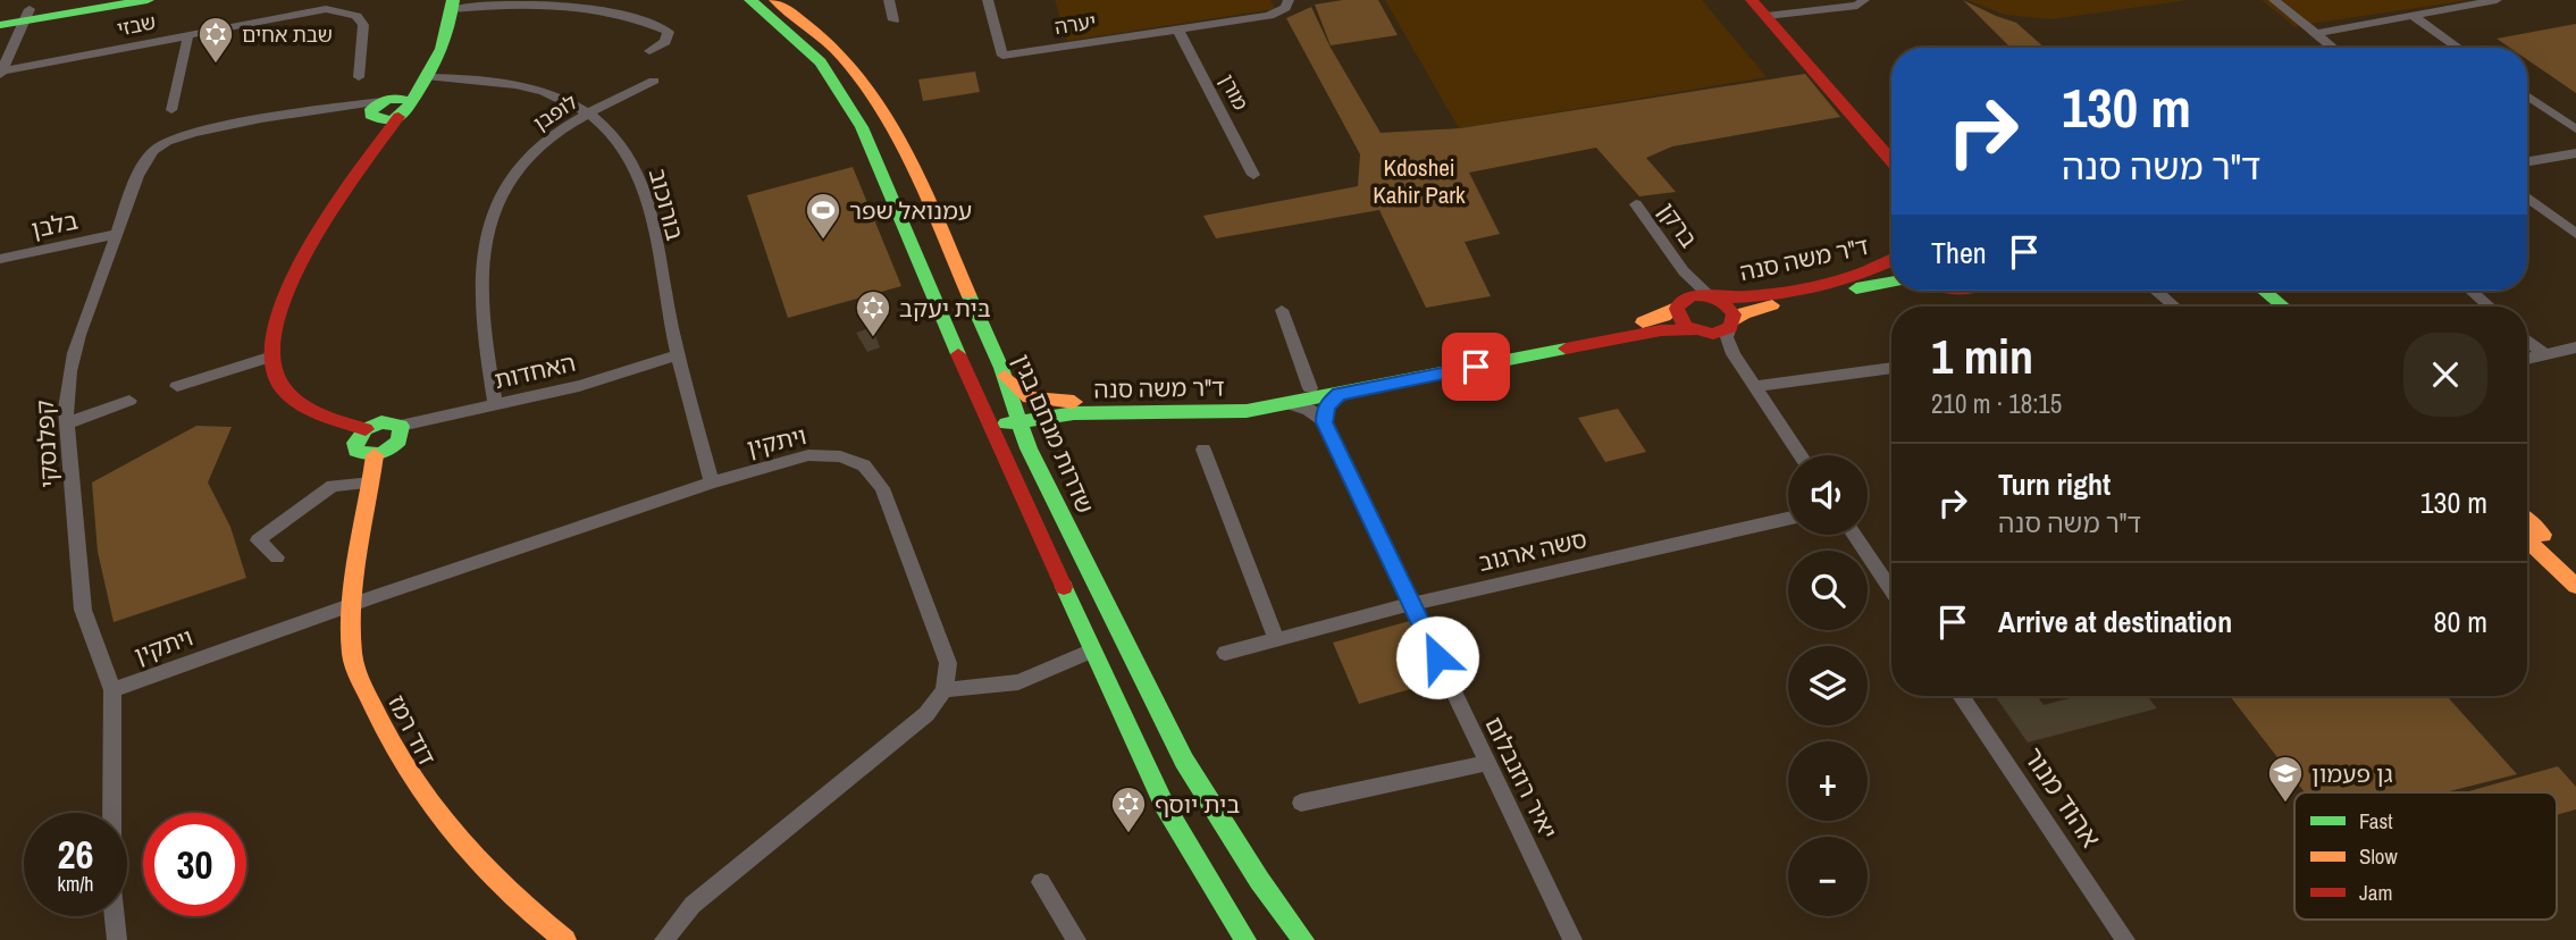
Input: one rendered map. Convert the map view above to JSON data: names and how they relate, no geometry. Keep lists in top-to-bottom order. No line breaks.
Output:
{"streets":{"street":["יערה","שבזי","מורן","לופבן","בורוכוב","בלבן","ברקן","ד\"ר משה סנה","האחדות","שדרות מנחם בגין","ויתקין","קפלנסקי","סשה ארגוב","דוד רמז","יאיר רוזנבלום","אהוד מנור"]},"crossings":[["יערה","מורן"],["לופבן","בורוכוב"],["לופבן","האחדות"],["בורוכוב","האחדות"],["בורוכוב","ויתקין"],["בלבן","קפלנסקי"],["ברקן","ד\"ר משה סנה"],["ד\"ר משה סנה","שדרות מנחם בגין"],["האחדות","דוד רמז"],["ויתקין","קפלנסקי"],["ויתקין","דוד רמז"],["סשה ארגוב","יאיר רוזנבלום"]],"parks":["Kdoshei Kahir Park"],"places":{"synagogue":["שבת אחים","בית יעקב","בית יוסף"],"sports":["עמנואל שפר"],"school or university":["גן פעמון"]},"legend":["Fast","Slow","Jam"],"page":{"turn":["130 m","ד\"ר משה סנה"],"then":"Then","heading":["1 min","210 m · 18:15"],"list":[{"name":"Turn right","note":"ד\"ר משה סנה","value":"130 m"},{"name":"Arrive at destination","value":"80 m"}],"map_buttons":["+","−"],"speed":"26 km/h","limit":"30"}}
